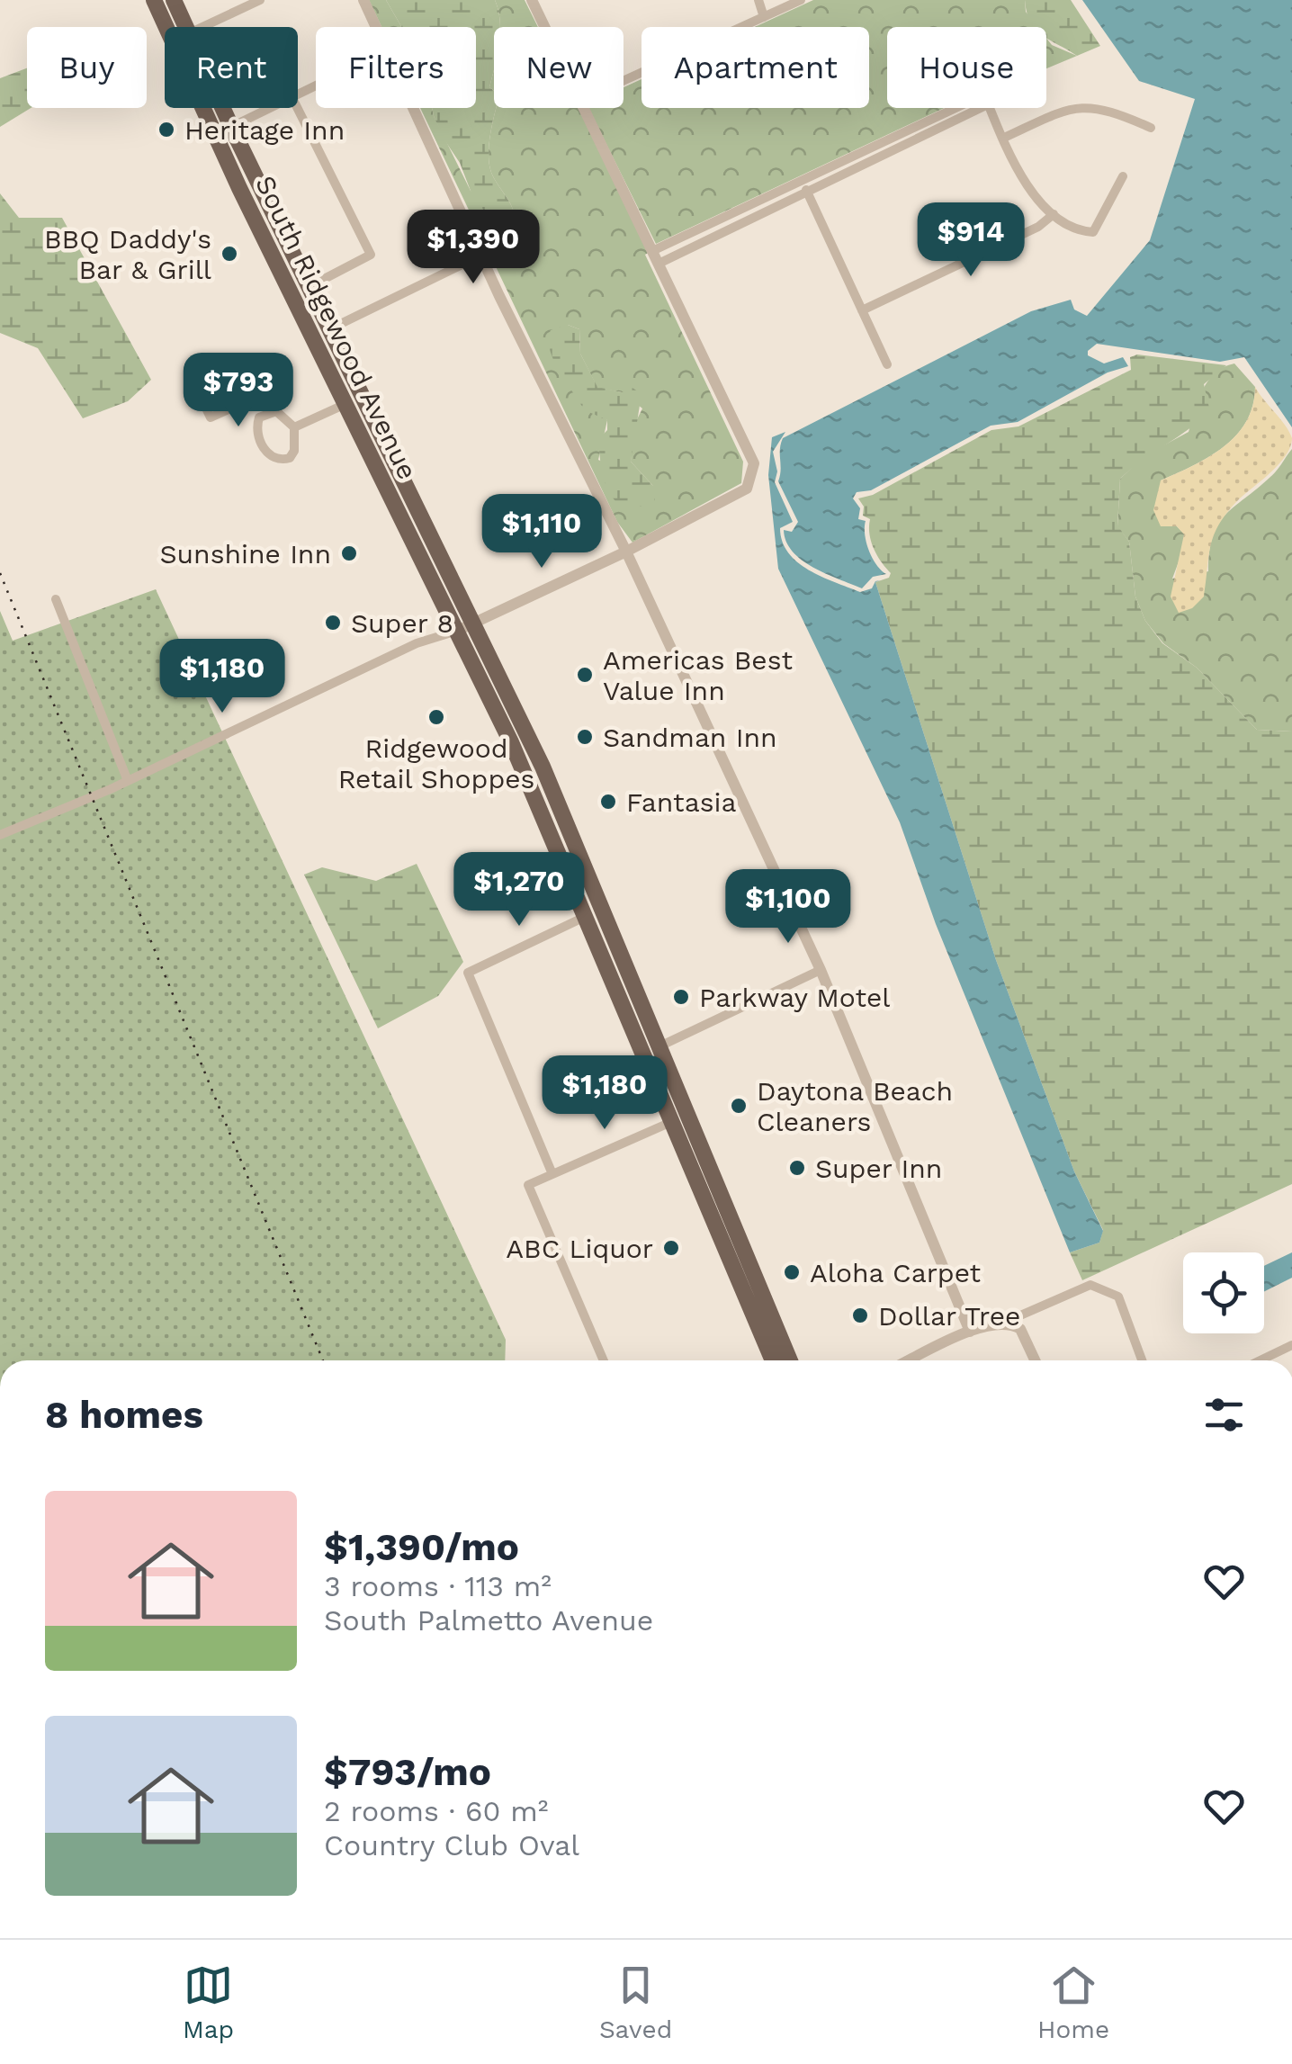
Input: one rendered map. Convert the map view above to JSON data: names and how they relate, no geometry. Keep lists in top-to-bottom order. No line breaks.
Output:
{"streets":{"main road":["South Ridgewood Avenue"]},"places":["Heritage Inn","BBQ Daddy's Bar & Grill","Sunshine Inn","Super 8","Americas Best Value Inn","Ridgewood Retail Shoppes","Sandman Inn","Fantasia","Parkway Motel","Daytona Beach Cleaners","Super Inn","ABC Liquor","Aloha Carpet","Dollar Tree"],"page":{"chip":["Buy","Rent","Filters","New","Apartment","House"],"price":["$914","$1,390","$793","$1,110","$1,180","$1,270","$1,100","$1,180"],"heading":"8 homes","list":[{"name":"$1,390/mo","note":"3 rooms · 113 m² · South Palmetto Avenue"},{"name":"$793/mo","note":"2 rooms · 60 m² · Country Club Oval"}],"tabs":["Map","Saved","Home"]}}
